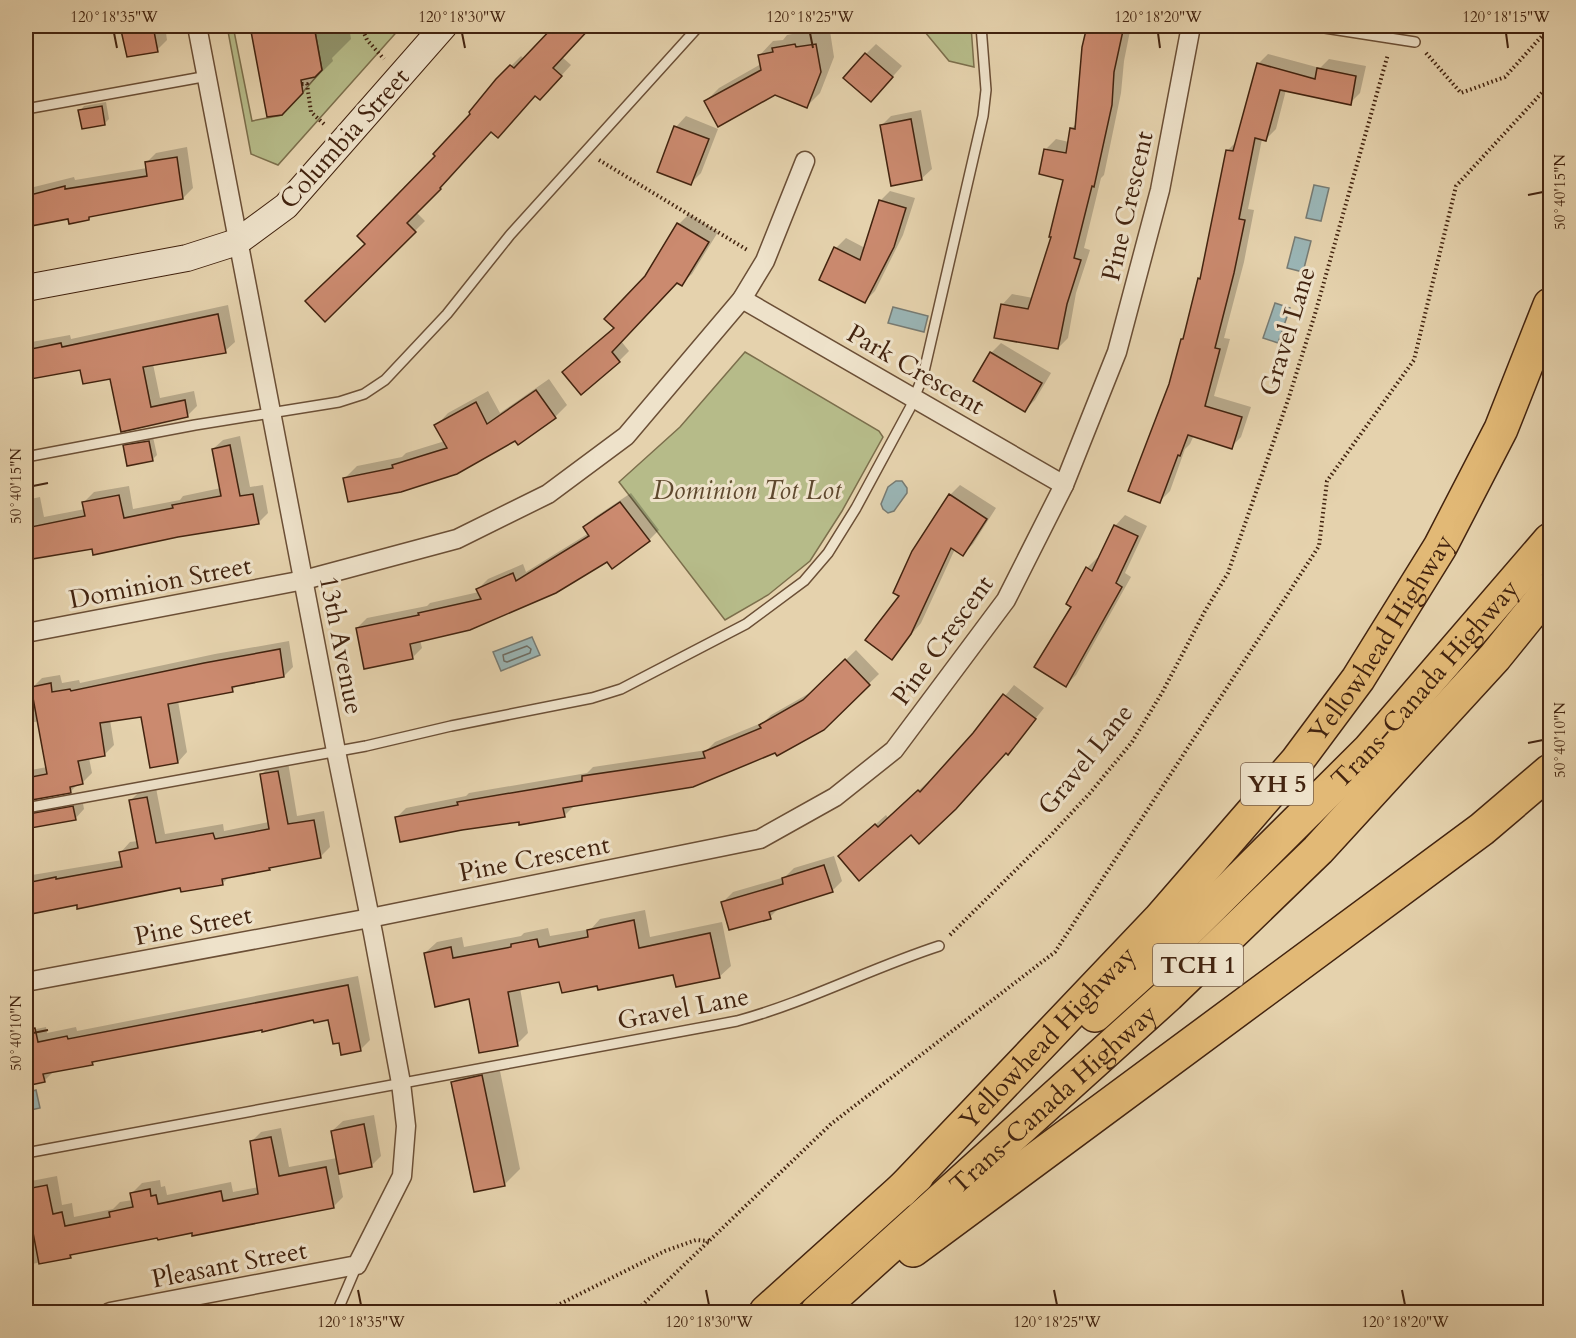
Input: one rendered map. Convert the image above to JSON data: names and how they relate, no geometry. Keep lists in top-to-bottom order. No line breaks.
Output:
{"streets":{"highway":["Yellowhead Highway","Trans-Canada Highway","YH 5","TCH 1"],"main road":["Columbia Street"],"street":["Pine Crescent","Park Crescent","Dominion Street","13th Avenue","Pine Street","Pleasant Street"],"lane":["Gravel Lane"]},"crossings":[["Columbia Street","13th Avenue"],["Pine Crescent","Park Crescent"],["Pine Crescent","13th Avenue"],["Pine Crescent","Pine Street"],["Gravel Lane","13th Avenue"],["Park Crescent","Dominion Street"],["Dominion Street","13th Avenue"],["Yellowhead Highway","Trans-Canada Highway"],["13th Avenue","Pine Street"],["13th Avenue","Pleasant Street"]],"parks":["Dominion Tot Lot"],"coordinates":["120°18'35\"W","120°18'30\"W","120°18'25\"W","120°18'20\"W","120°18'15\"W","50°40'15\"N","50°40'10\"N"]}
